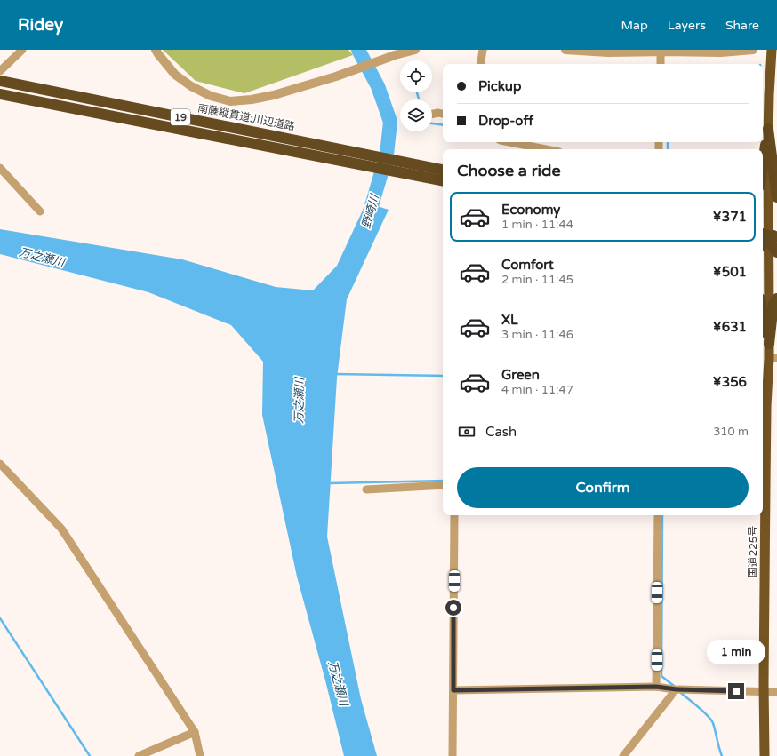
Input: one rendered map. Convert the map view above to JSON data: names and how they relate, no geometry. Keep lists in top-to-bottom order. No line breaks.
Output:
{"streets":{"highway":["19","南薩縦貫道;川辺道路","国道225号"]},"water":["野崎川","万之瀬川"],"page":{"header":"Ridey","nav":["Map","Layers","Share"],"banner":["Pickup","Drop-off"],"heading":"Choose a ride","list":[{"name":"Economy","note":"1 min · 11:44","value":"¥371"},{"name":"Comfort","note":"2 min · 11:45","value":"¥501"},{"name":"XL","note":"3 min · 11:46","value":"¥631"},{"name":"Green","note":"4 min · 11:47","value":"¥356"}],"pay":["Cash","310 m"],"buttons":"Confirm","bubble":"1 min"}}
